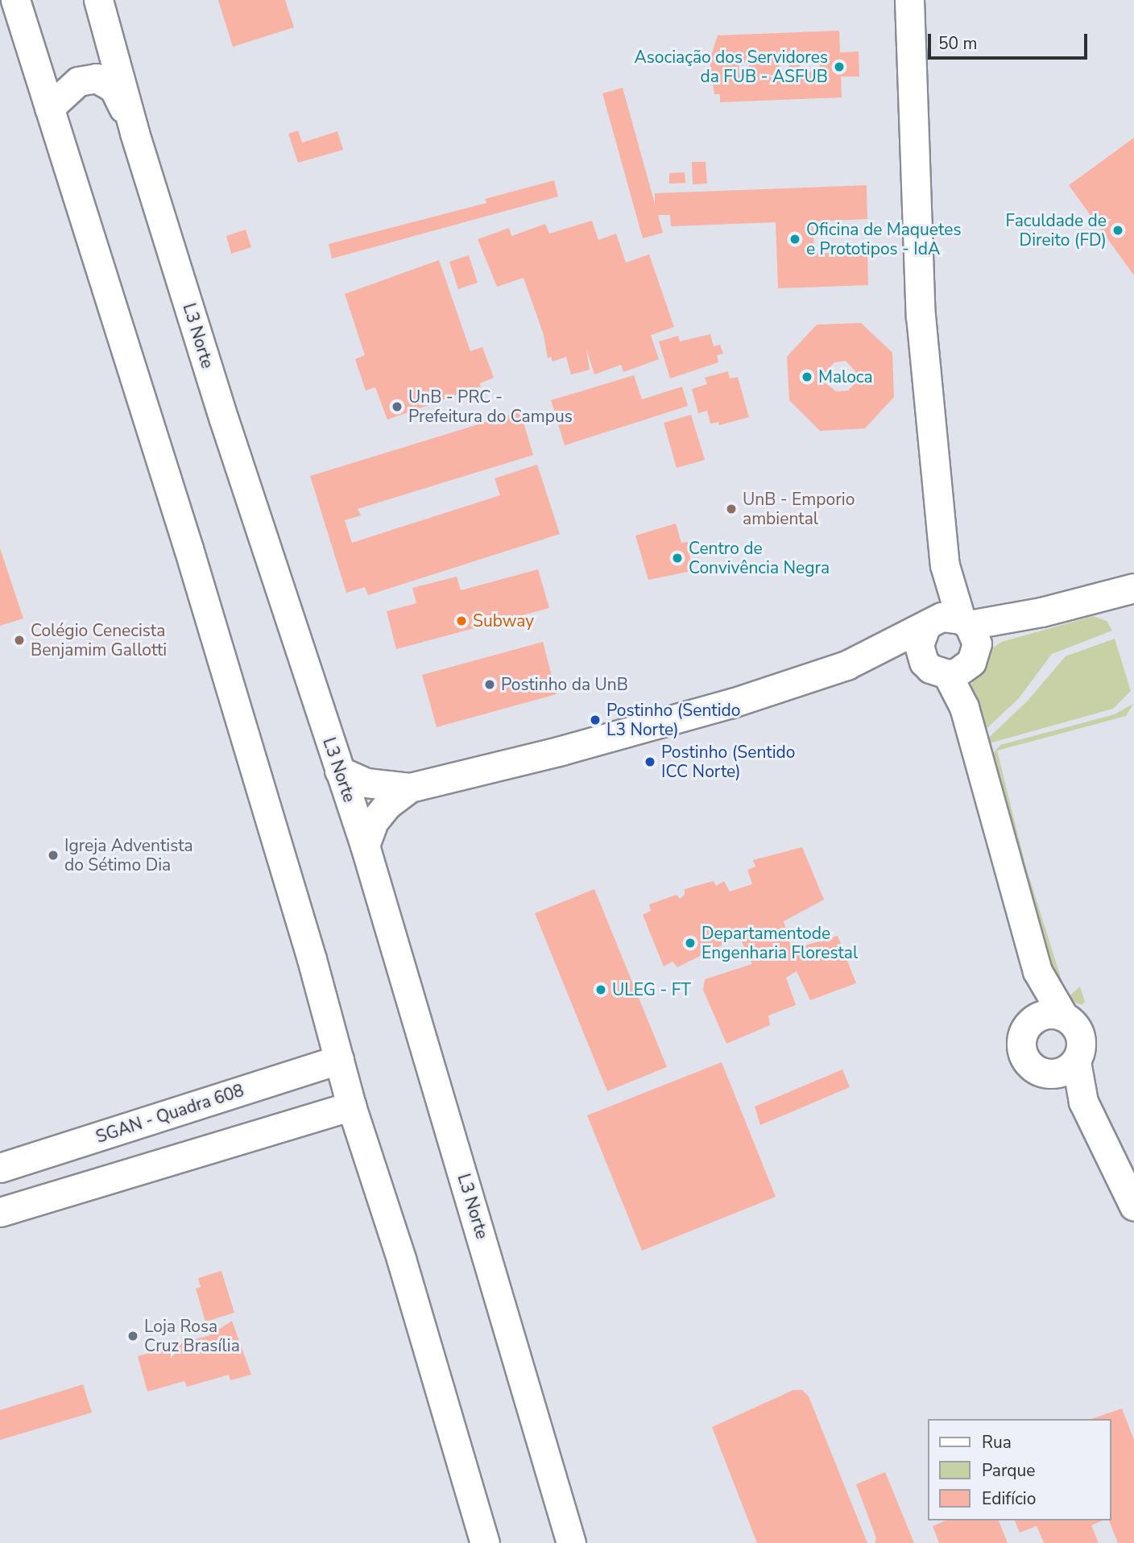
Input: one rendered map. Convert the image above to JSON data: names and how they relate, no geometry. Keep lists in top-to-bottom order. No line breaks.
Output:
{"streets":{"main road":["L3 Norte","SGAN - Quadra 608"]},"places":["Asociação dos Servidores da FUB - ASFUB","Faculdade de Direito (FD)","Oficina de Maquetes e Prototipos - IdA","Maloca","UnB - PRC - Prefeitura do Campus","UnB - Emporio ambiental","Centro de Convivência Negra","Subway","Colégio Cenecista Benjamim Gallotti","Postinho da UnB","Postinho (Sentido L3 Norte)","Postinho (Sentido ICC Norte)","Igreja Adventista do Sétimo Dia","Departamentode Engenharia Florestal","ULEG - FT","Loja Rosa Cruz Brasília"],"legend":["Rua","Parque","Edifício"],"scale_bar":"50 m"}
